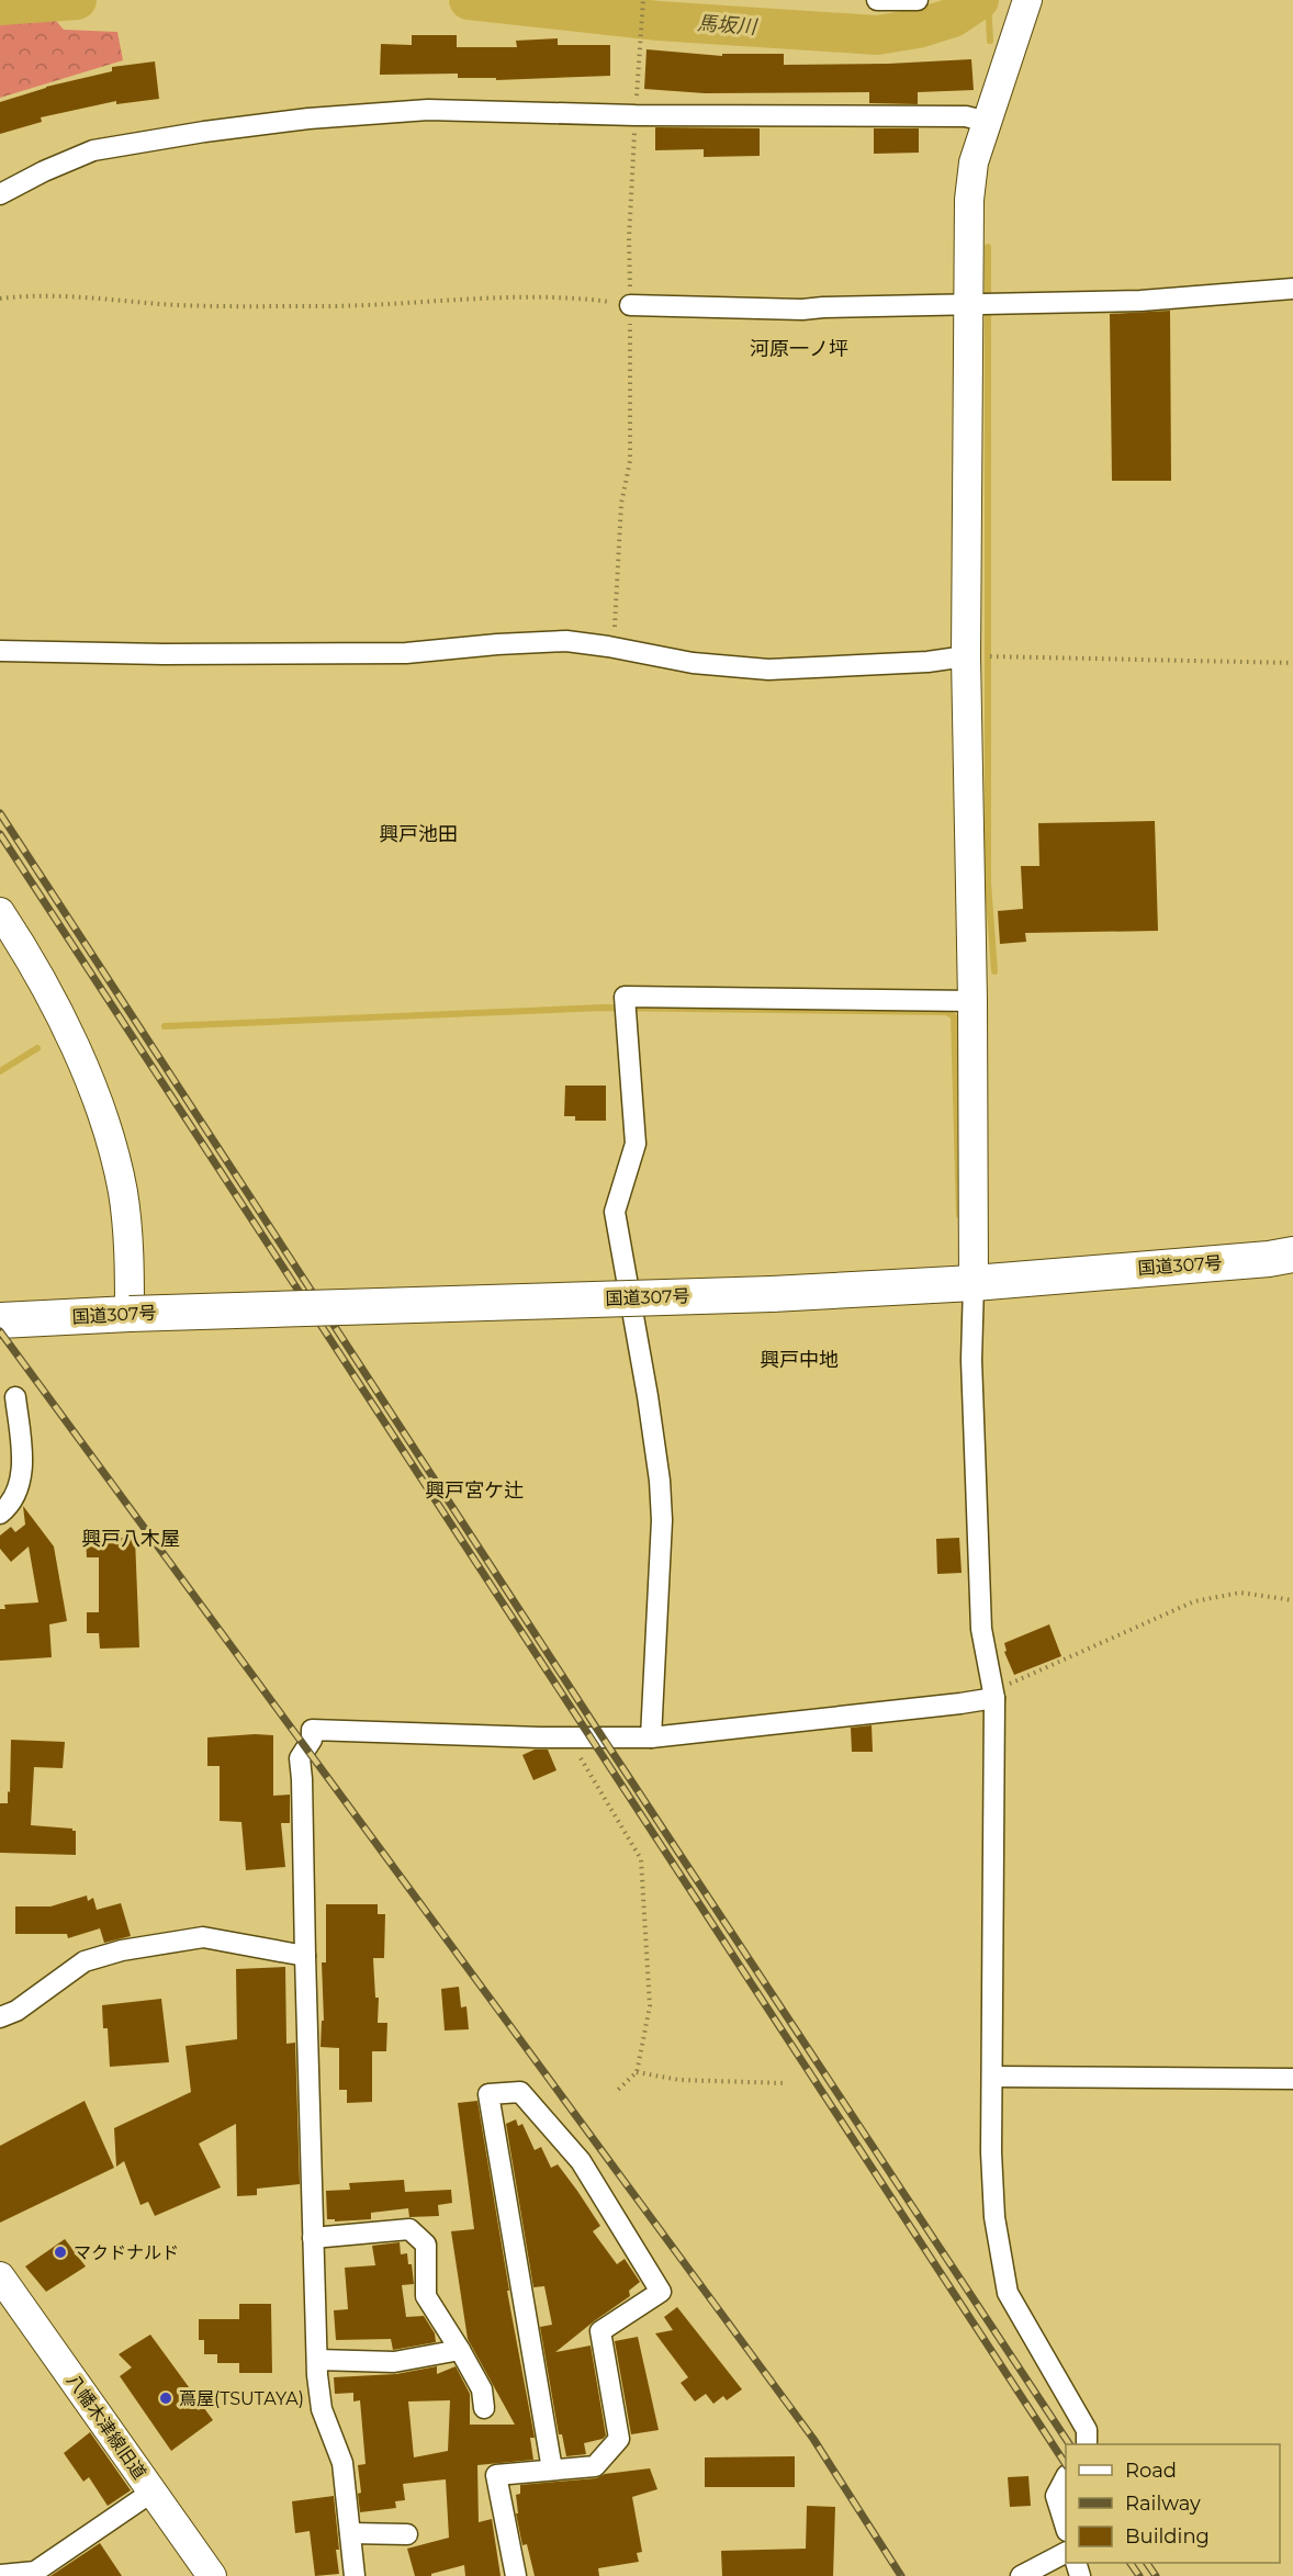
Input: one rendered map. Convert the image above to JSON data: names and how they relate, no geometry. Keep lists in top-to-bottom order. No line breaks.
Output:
{"streets":{"highway":["国道307号"],"street":["八幡木津線旧道"]},"districts":["河原一ノ坪","興戸池田","興戸中地","興戸宮ケ辻","興戸八木屋"],"water":["馬坂川"],"places":["マクドナルド","蔦屋(TSUTAYA)"],"legend":["Road","Railway","Building"]}
